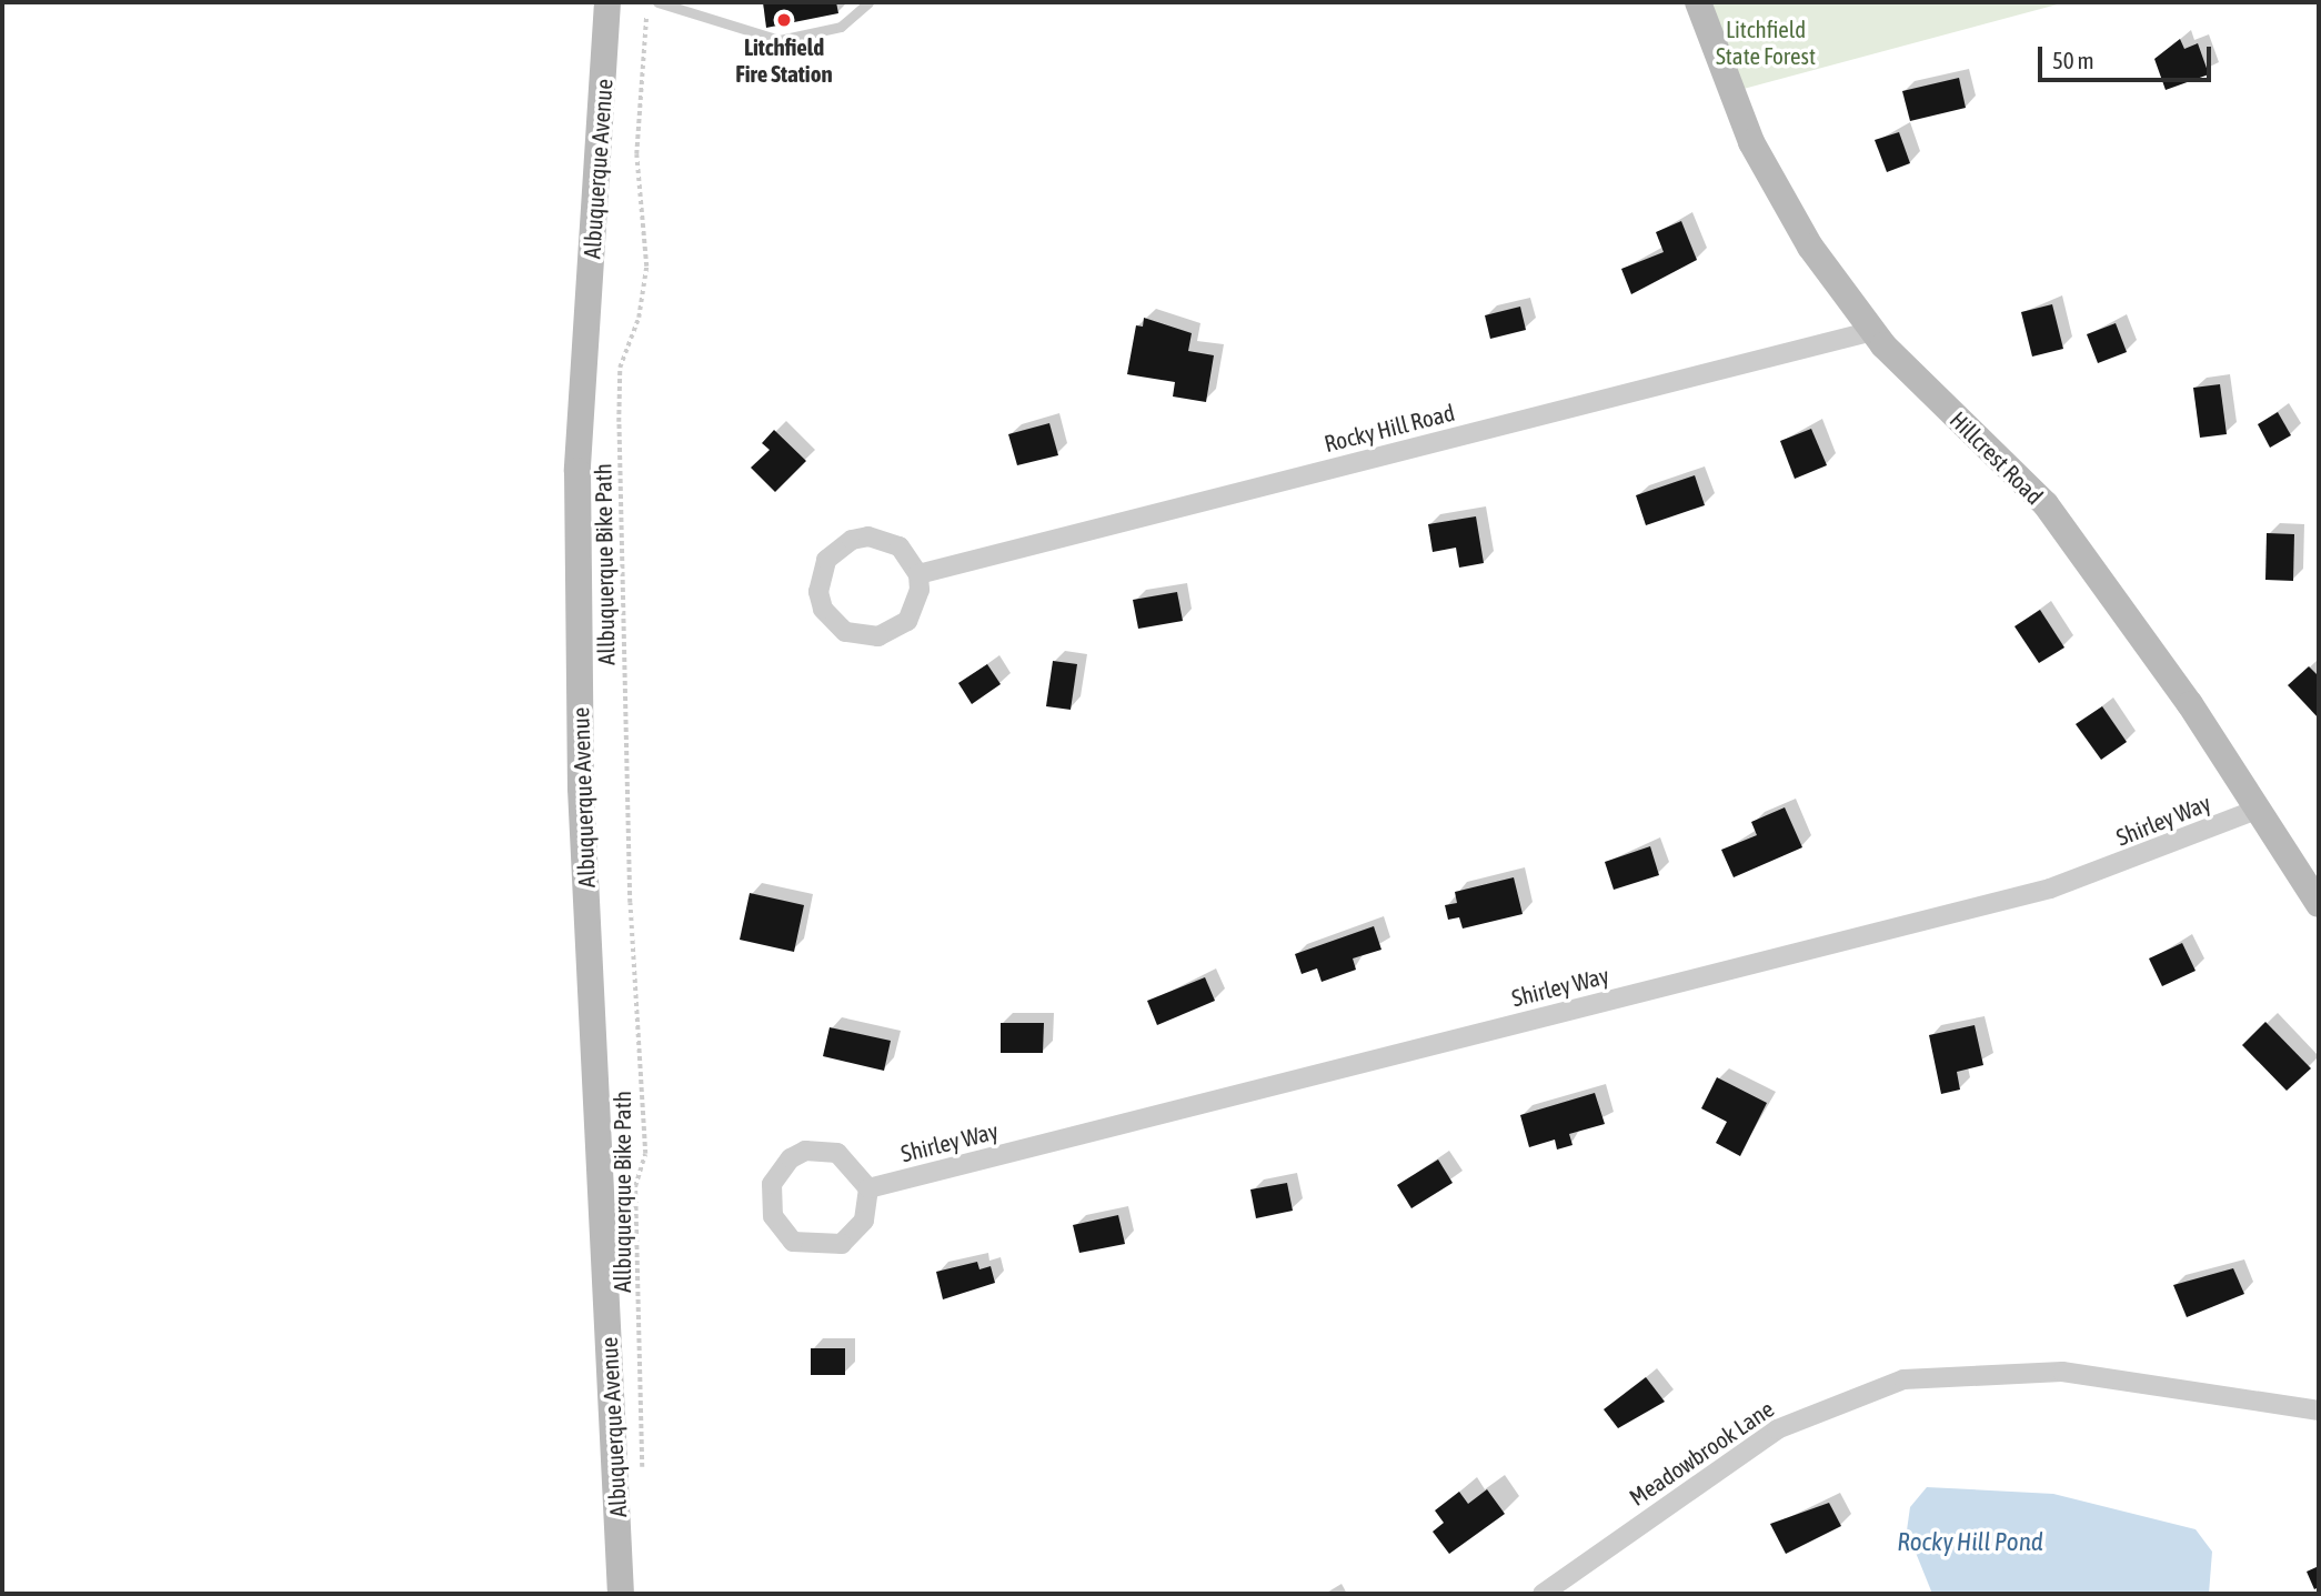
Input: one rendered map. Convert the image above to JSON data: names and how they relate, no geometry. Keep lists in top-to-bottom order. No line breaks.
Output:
{"streets":{"street":["Albuquerque Avenue","Rocky Hill Road","Hillcrest Road","Shirley Way","Meadowbrook Lane"],"path":["Allbuquerque Bike Path"]},"crossings":[["Rocky Hill Road","Hillcrest Road"],["Hillcrest Road","Shirley Way"]],"water":["Rocky Hill Pond"],"parks":["Litchfield State Forest"],"places":["Litchfield Fire Station"],"scale_bar":"50 m"}
